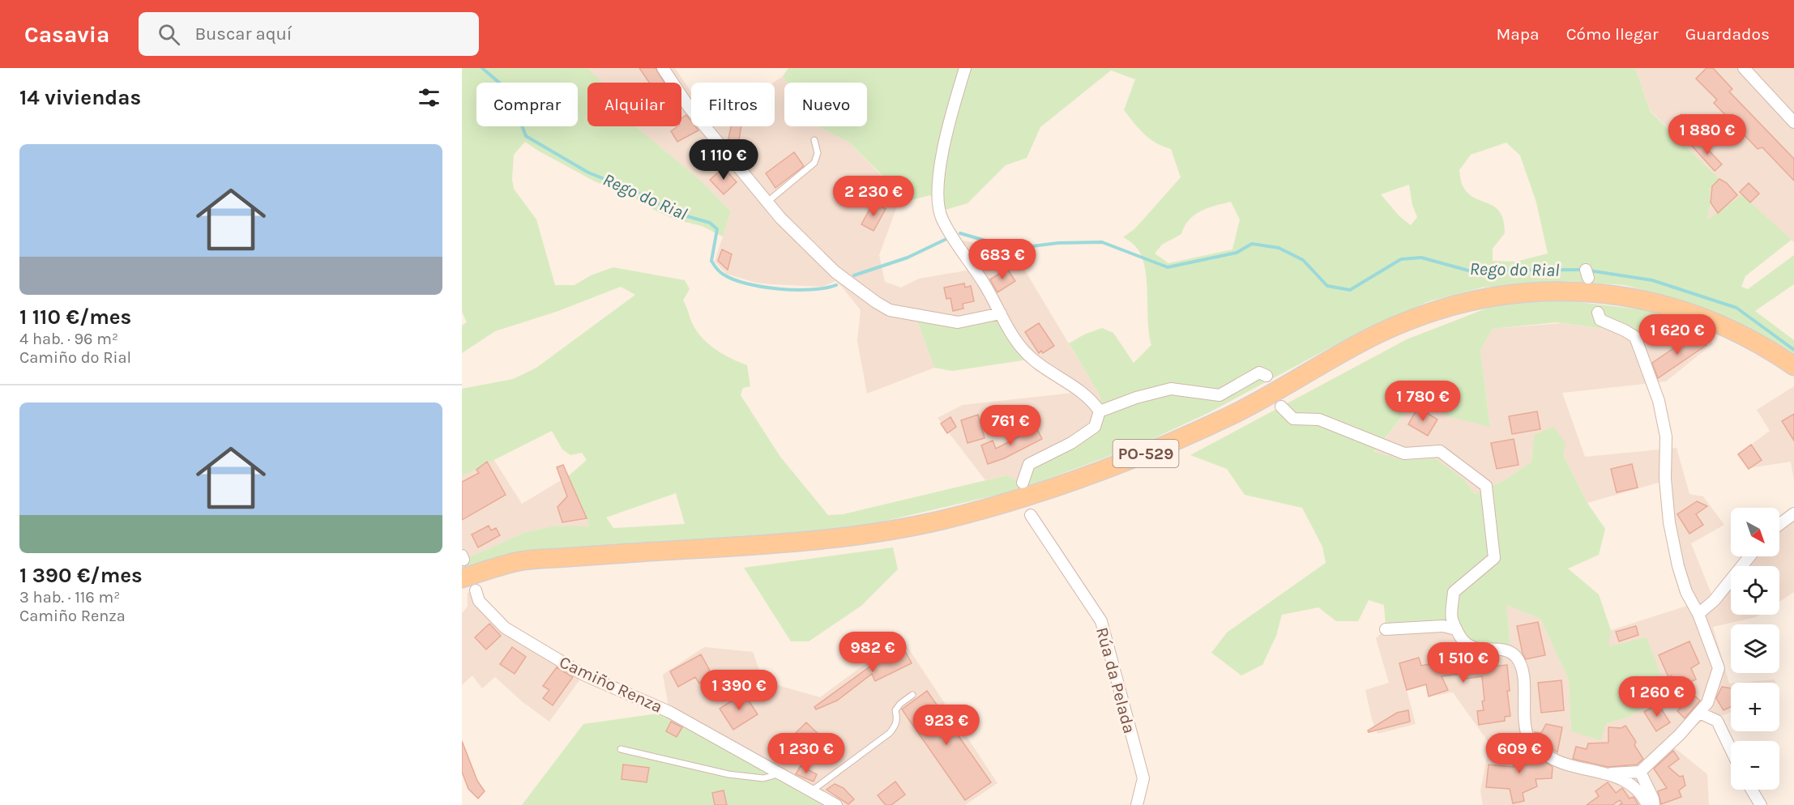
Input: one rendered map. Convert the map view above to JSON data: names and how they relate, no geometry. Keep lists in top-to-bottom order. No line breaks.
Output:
{"streets":{"main road":["PO-529"],"street":["Rúa da Pelada","Camiño Renza"]},"water":["Rego do Rial"],"north":"bottom right","page":{"header":"Casavia","search":"Buscar aquí","nav":["Mapa","Cómo llegar","Guardados"],"heading":"14 viviendas","chip":["Comprar","Alquilar","Filtros","Nuevo"],"price":["1 880 €","1 110 €","2 230 €","683 €","1 620 €","1 780 €","761 €","982 €","1 510 €","1 390 €","1 260 €","923 €","1 230 €","609 €"],"list":[{"name":"1 110 €/mes","note":"4 hab. · 96 m² · Camiño do Rial"},{"name":"1 390 €/mes","note":"3 hab. · 116 m² · Camiño Renza"}],"map_buttons":["+","−"]}}
